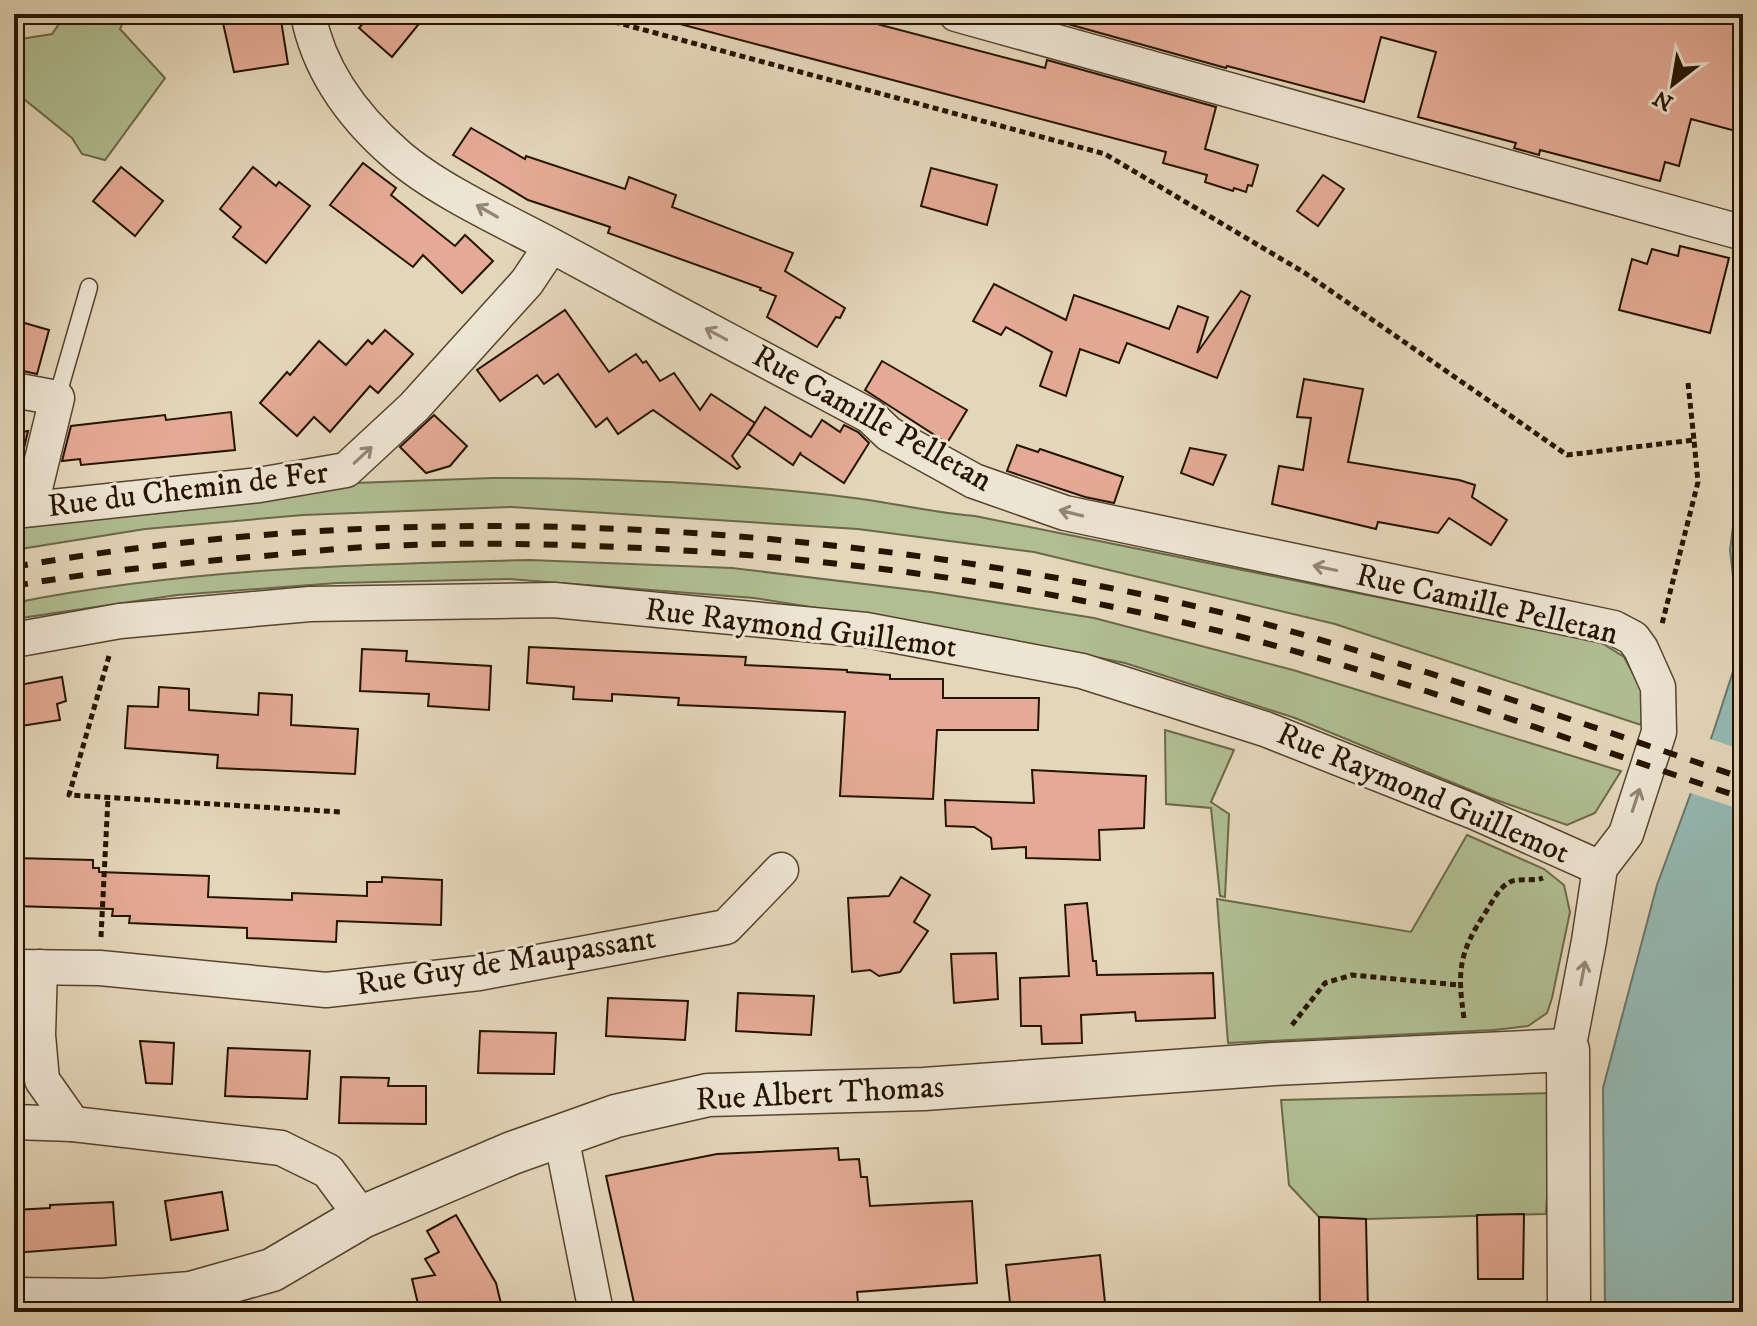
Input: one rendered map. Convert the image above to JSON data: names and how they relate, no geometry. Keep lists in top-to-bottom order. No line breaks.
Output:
{"streets":{"street":["Rue Camille Pelletan","Rue du Chemin de Fer","Rue Raymond Guillemot","Rue Guy de Maupassant","Rue Albert Thomas"]},"crossings":[["Rue Camille Pelletan","Rue du Chemin de Fer"]],"one_way":["Rue Camille Pelletan","Rue du Chemin de Fer"],"north":"bottom left"}
